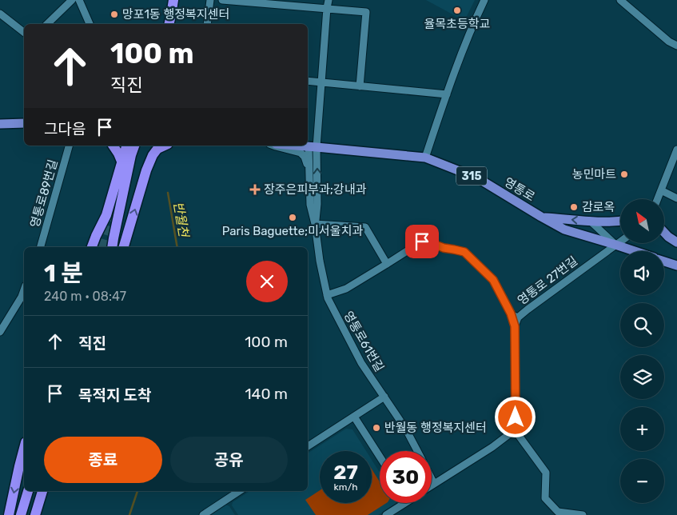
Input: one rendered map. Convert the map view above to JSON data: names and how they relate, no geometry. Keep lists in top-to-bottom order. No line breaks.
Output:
{"streets":{"main road":["315","영통로"],"street":["영통로89번길","영통로 27번길","영통로61번길"]},"crossings":[["영통로","영통로 27번길"]],"water":["반월천"],"places":{"other":["율목초등학교","망포1동 행정복지센터","농민마트","감로옥","Paris Baguette;미서울치과","반월동 행정복지센터"],"health":["장주은피부과;강내과"]},"north":"top left","page":{"turn":["100 m","직진"],"then":"그다음","map_buttons":["+","−"],"heading":["1 분","240 m · 08:47"],"list":[{"name":"직진","value":"100 m"},{"name":"목적지 도착","value":"140 m"}],"buttons":["종료","공유"],"speed":"27 km/h","limit":"30"}}
